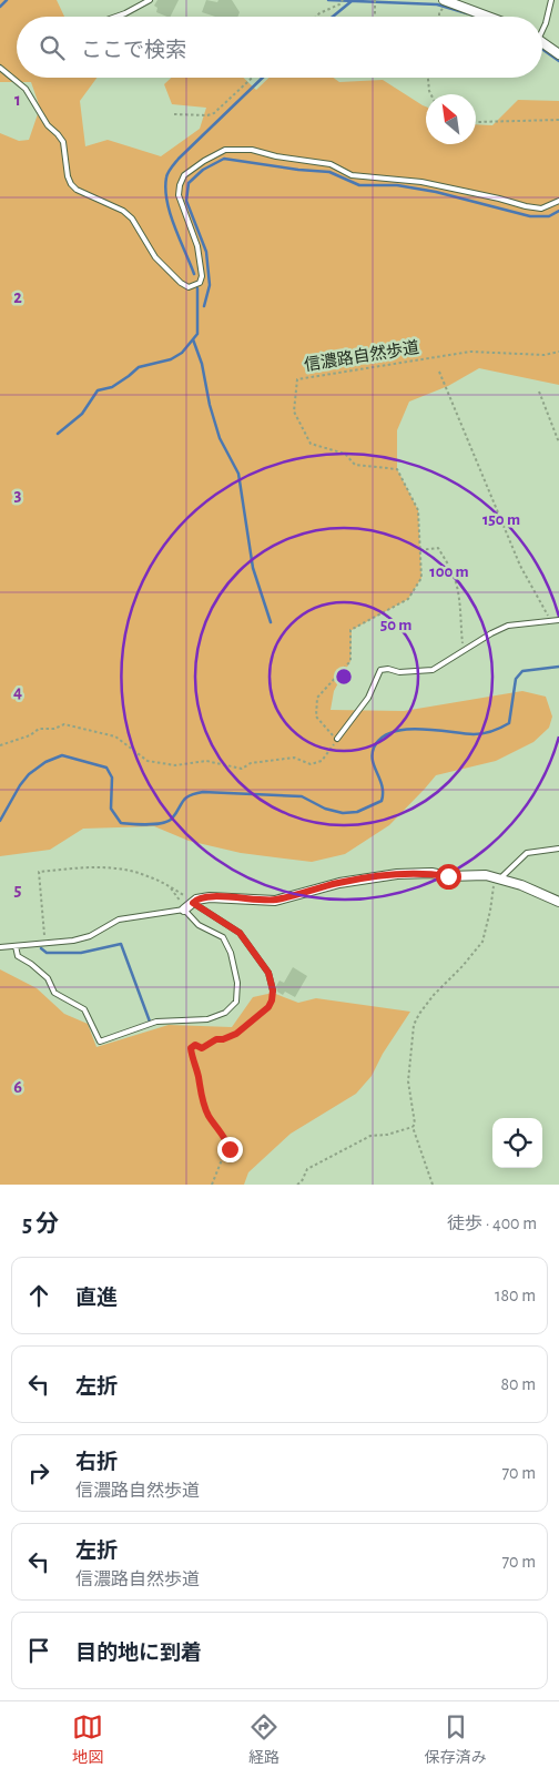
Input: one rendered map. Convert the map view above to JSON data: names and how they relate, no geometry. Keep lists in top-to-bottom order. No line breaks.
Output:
{"streets":{"path":["信濃路自然歩道"]},"north":"top left","page":{"search":"ここで検索","heading":["5 分","徒歩 · 400 m"],"list":[["直進","180 m"],["左折","80 m"],["右折","信濃路自然歩道","70 m"],["左折","信濃路自然歩道","70 m"],"目的地に到着"],"nav":["地図","経路","保存済み"]},"grid":{"rows":["1","2","3","4","5","6"]},"rings":["150 m","100 m","50 m"]}
